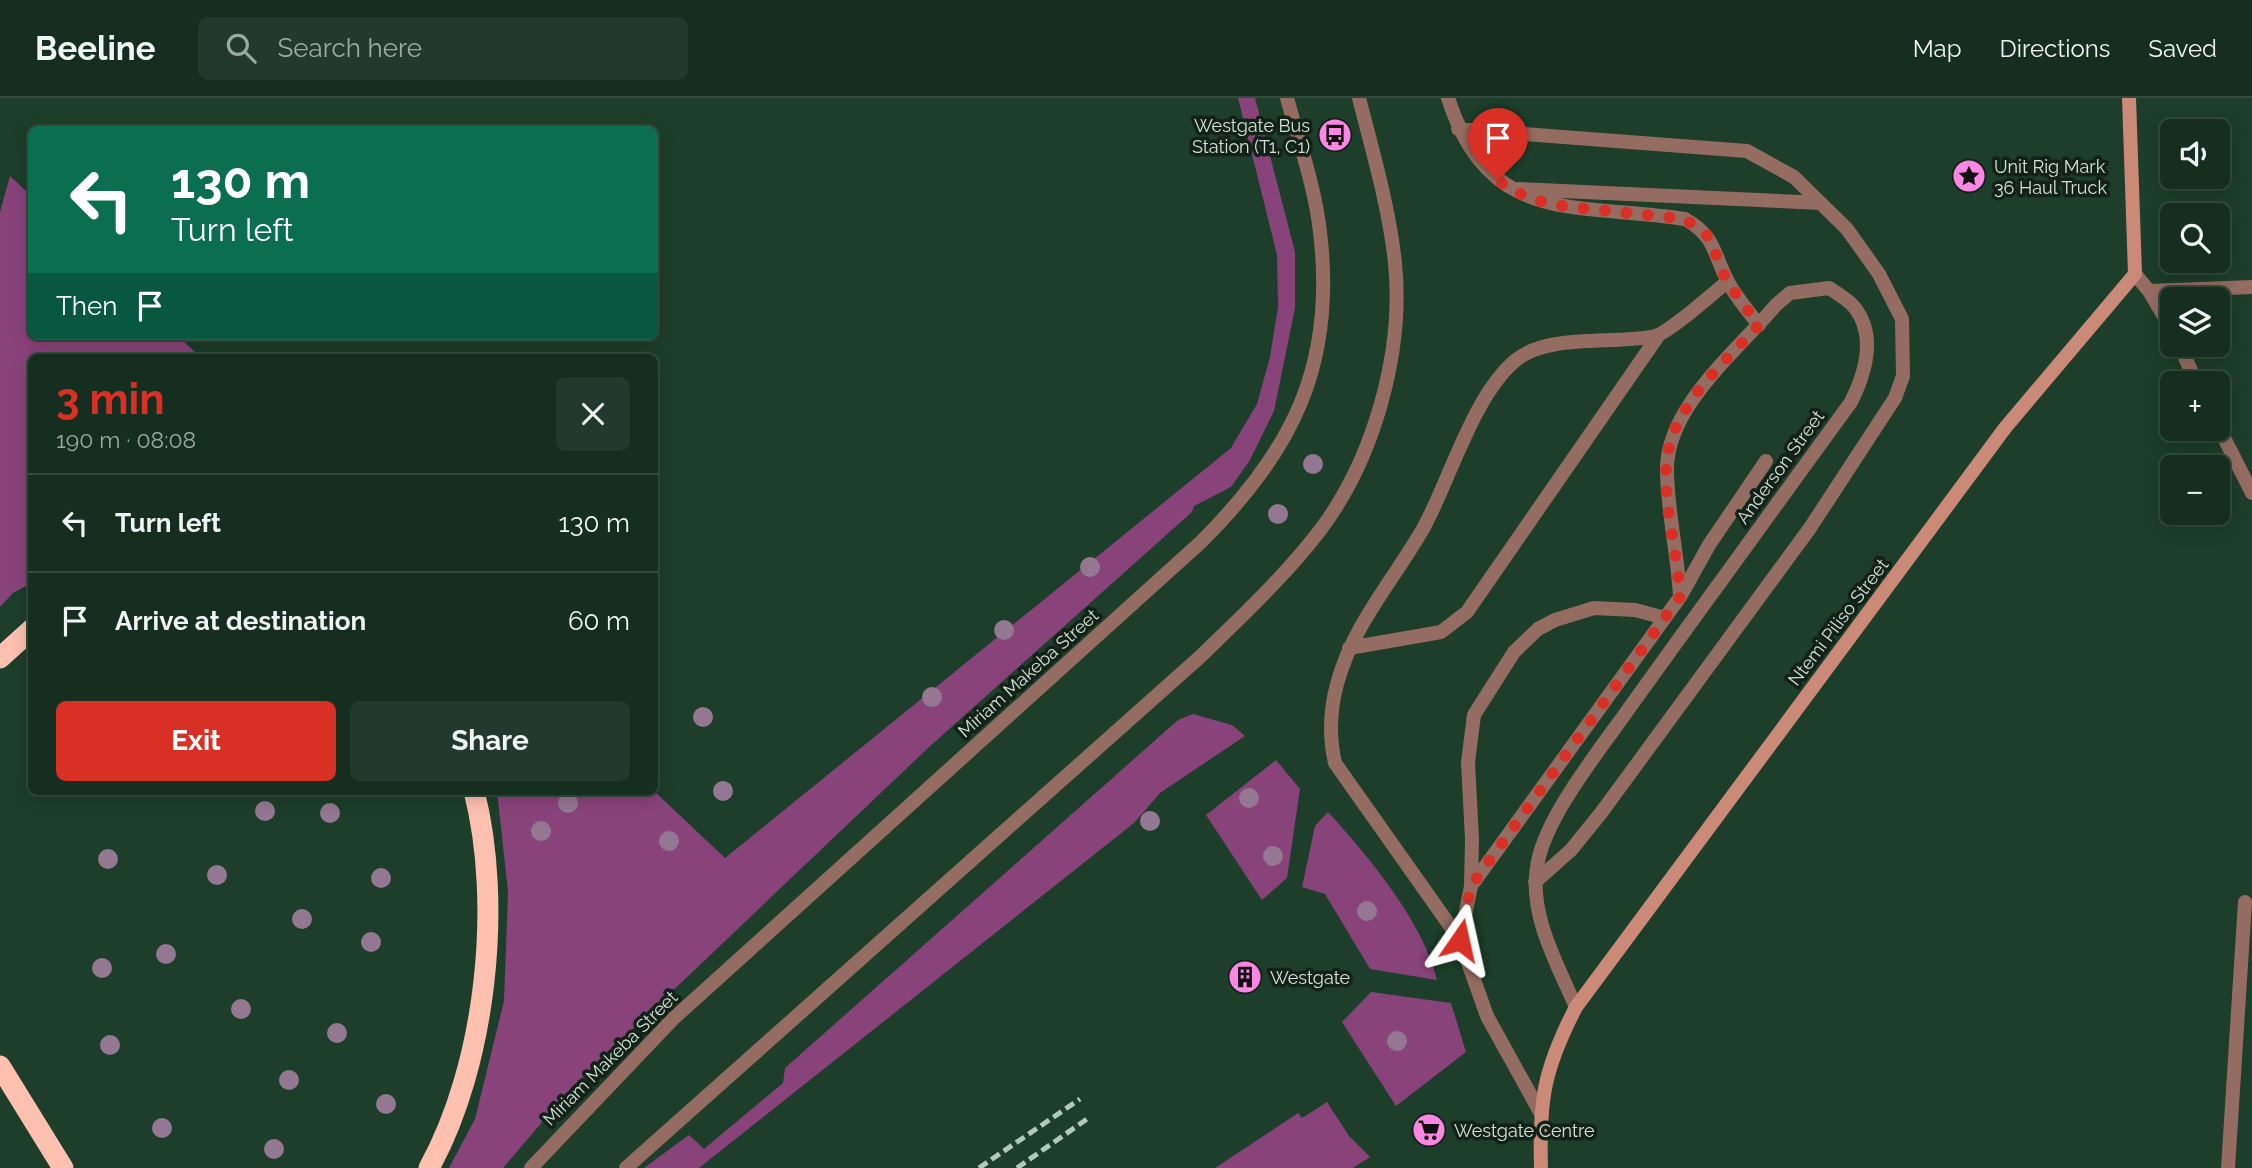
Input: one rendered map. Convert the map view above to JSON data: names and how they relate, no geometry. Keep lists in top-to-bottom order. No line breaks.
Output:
{"streets":{"street":["Anderson Street","Ntemi Piliso Street","Miriam Makeba Street"]},"crossings":[["Anderson Street","Ntemi Piliso Street"]],"places":{"bus stop":["Westgate Bus Station (T1, C1)"],"place":["Unit Rig Mark 36 Haul Truck"],"building":["Westgate"],"supermarket":["Westgate Centre"]},"page":{"header":"Beeline","search":"Search here","nav":["Map","Directions","Saved"],"map_buttons":["+","−"],"turn":["130 m","Turn left"],"then":"Then","heading":["3 min","190 m · 08:08"],"list":[{"name":"Turn left","value":"130 m"},{"name":"Arrive at destination","value":"60 m"}],"buttons":["Exit","Share"]}}
